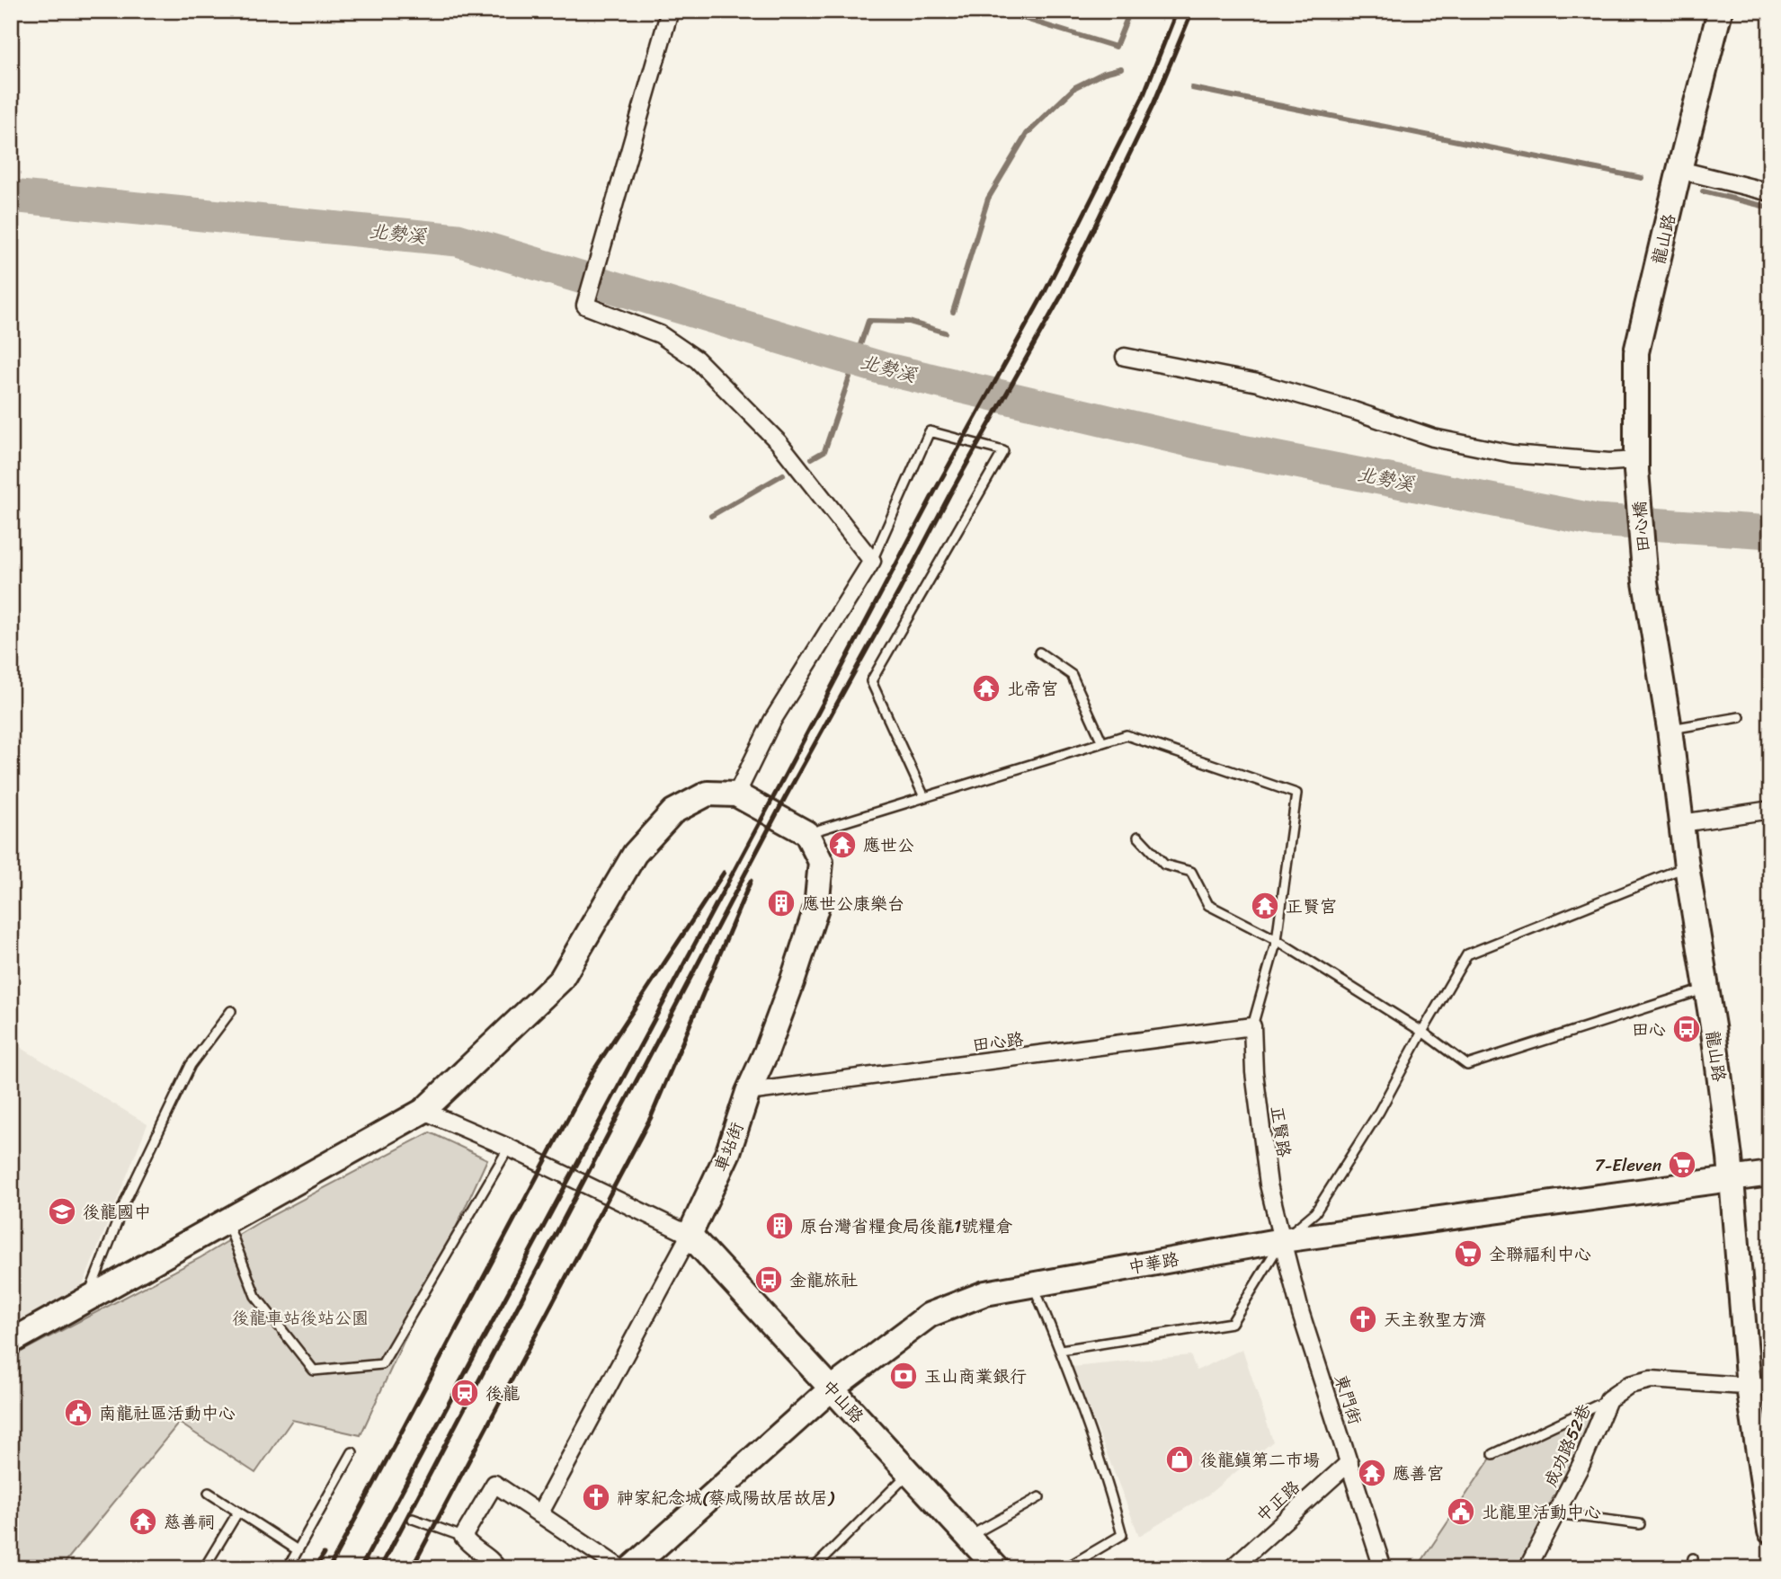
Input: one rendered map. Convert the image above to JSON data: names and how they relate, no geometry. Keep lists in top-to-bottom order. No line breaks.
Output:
{"streets":{"street":["龍山路","田心橋","田心路","正賢路","車站街","中華路","東門街","中山路","成功路52巷","中正路"]},"crossings":[["龍山路","田心橋"],["龍山路","中華路"],["龍山路","成功路52巷"],["田心路","正賢路"],["田心路","車站街"],["正賢路","中華路"],["正賢路","東門街"],["車站街","中山路"],["中華路","東門街"],["中華路","中山路"],["東門街","中正路"]],"water":["北勢溪"],"parks":["後龍車站後站公園"],"places":{"temple":["北帝宮","應世公","正賢宮","應善宮","慈善祠"],"building":["應世公康樂台","原台灣省糧食局後龍1號糧倉"],"bus stop":["田心","金龍旅社"],"supermarket":["7-Eleven","全聯福利中心"],"school or university":["後龍國中"],"church":["天主教聖方濟","神家紀念城(蔡咸陽故居故居)"],"bank":["玉山商業銀行"],"station":["後龍"],"public building":["南龍社區活動中心","北龍里活動中心"],"shop":["後龍鎮第二市場"]}}
